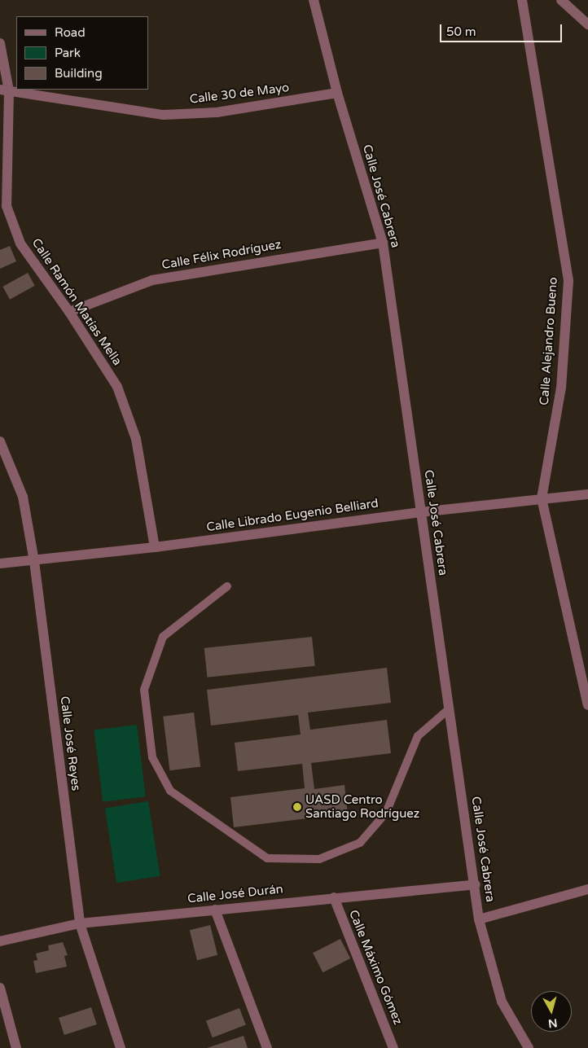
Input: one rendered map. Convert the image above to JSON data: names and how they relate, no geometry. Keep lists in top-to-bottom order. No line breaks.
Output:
{"streets":{"street":["Calle 30 de Mayo","Calle José Cabrera","Calle Félix Rodríguez","Calle Ramón Matías Mella","Calle Alejandro Bueno","Calle Librado Eugenio Belliard","Calle José Reyes","Calle José Durán","Calle Máximo Gómez"]},"crossings":[["Calle 30 de Mayo","Calle José Cabrera"],["Calle 30 de Mayo","Calle Ramón Matías Mella"],["Calle José Cabrera","Calle Félix Rodríguez"],["Calle José Cabrera","Calle Librado Eugenio Belliard"],["Calle José Cabrera","Calle José Durán"],["Calle Félix Rodríguez","Calle Ramón Matías Mella"],["Calle Ramón Matías Mella","Calle Librado Eugenio Belliard"],["Calle Alejandro Bueno","Calle Librado Eugenio Belliard"],["Calle Librado Eugenio Belliard","Calle José Reyes"],["Calle José Reyes","Calle José Durán"],["Calle José Durán","Calle Máximo Gómez"]],"places":["UASD Centro Santiago Rodríguez"],"legend":["Road","Park","Building"],"scale_bar":"50 m","north":"bottom"}
